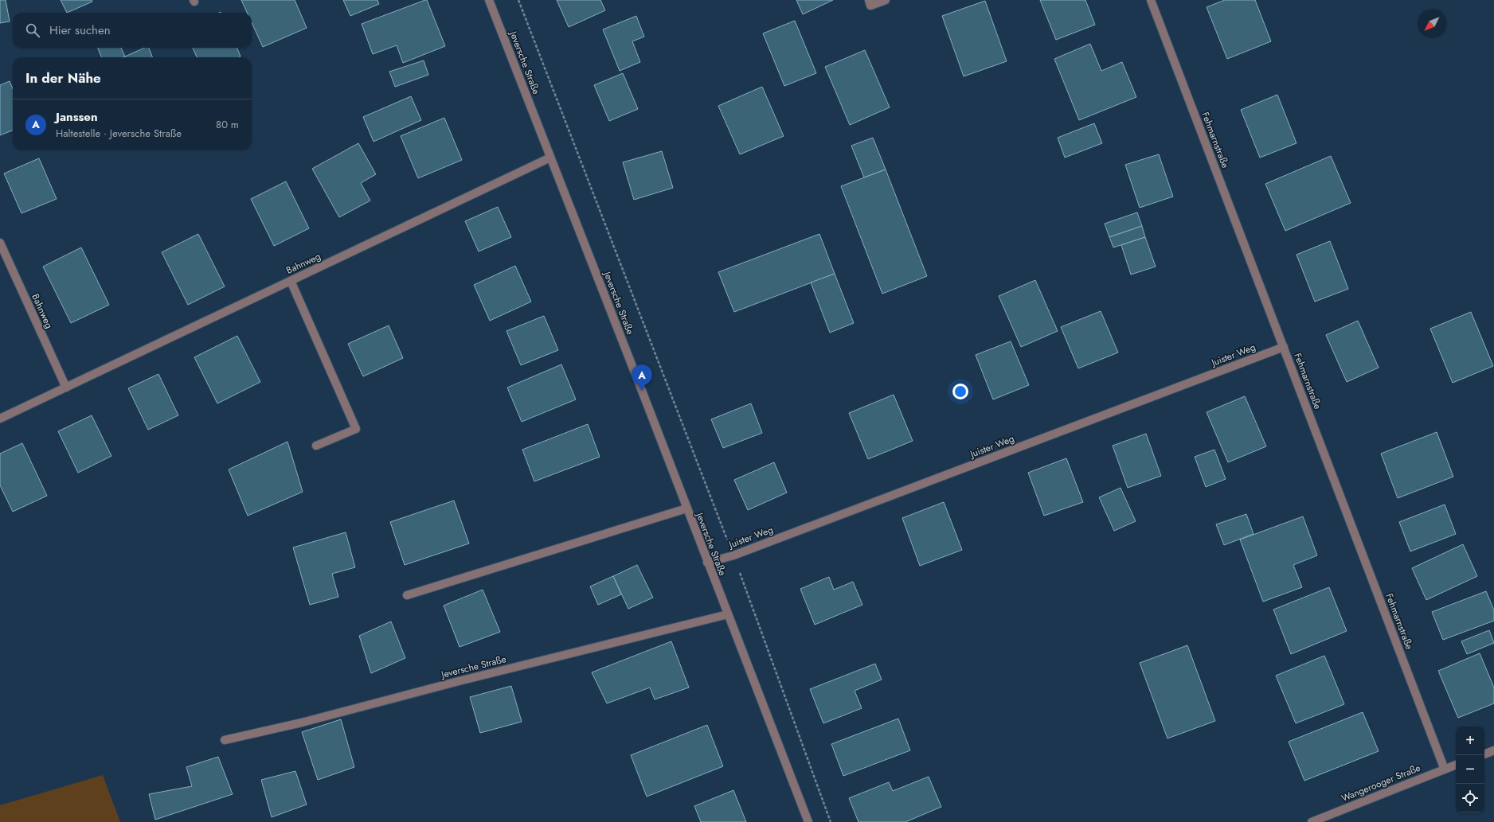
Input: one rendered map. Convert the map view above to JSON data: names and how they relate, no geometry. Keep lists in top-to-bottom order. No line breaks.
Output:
{"streets":{"street":["Jeversche Straße","Fehmarnstraße","Bahnweg","Juister Weg","Wangerooger Straße"]},"crossings":[["Jeversche Straße","Bahnweg"],["Jeversche Straße","Juister Weg"],["Fehmarnstraße","Juister Weg"],["Fehmarnstraße","Wangerooger Straße"]],"north":"bottom left","page":{"search":"Hier suchen","heading":"In der Nähe","list":[{"mark":"A","name":"Janssen","note":"Haltestelle · Jeversche Straße","value":"80 m"}],"pins":"A","map_buttons":["+","−"]}}
